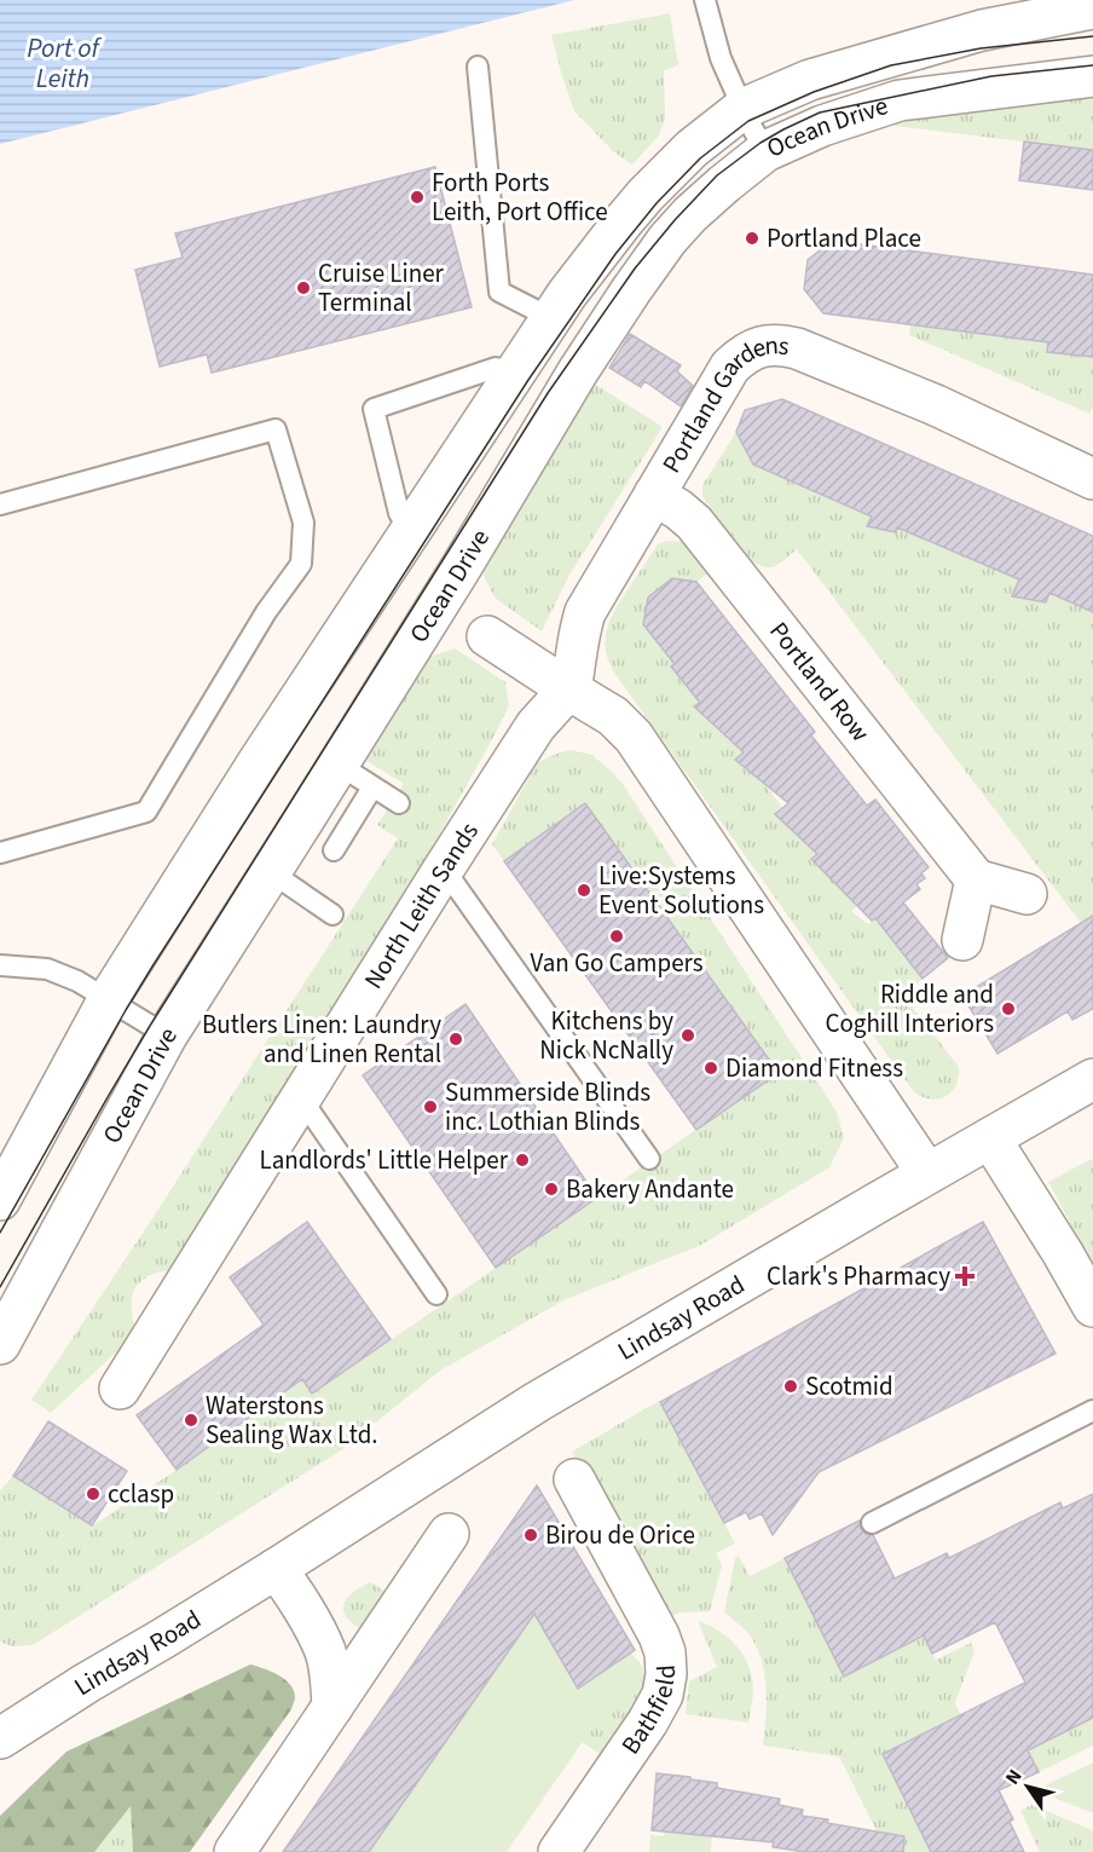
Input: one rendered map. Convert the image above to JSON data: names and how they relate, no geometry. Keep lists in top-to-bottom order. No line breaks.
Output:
{"streets":{"street":["Ocean Drive","Portland Gardens","Portland Row","North Leith Sands","Lindsay Road","Bathfield"]},"crossings":[["Portland Gardens","Portland Row"],["Portland Gardens","North Leith Sands"]],"water":["Port of Leith"],"places":{"other":["Forth Ports Leith, Port Office","Portland Place","Cruise Liner Terminal","Live:Systems Event Solutions","Van Go Campers","Riddle and Coghill Interiors","Kitchens by Nick NcNally","Butlers Linen: Laundry and Linen Rental","Diamond Fitness","Summerside Blinds inc. Lothian Blinds","Landlords' Little Helper","Bakery Andante","Scotmid","Waterstons Sealing Wax Ltd.","cclasp","Birou de Orice"],"health":["Clark's Pharmacy"]},"north":"top left"}
